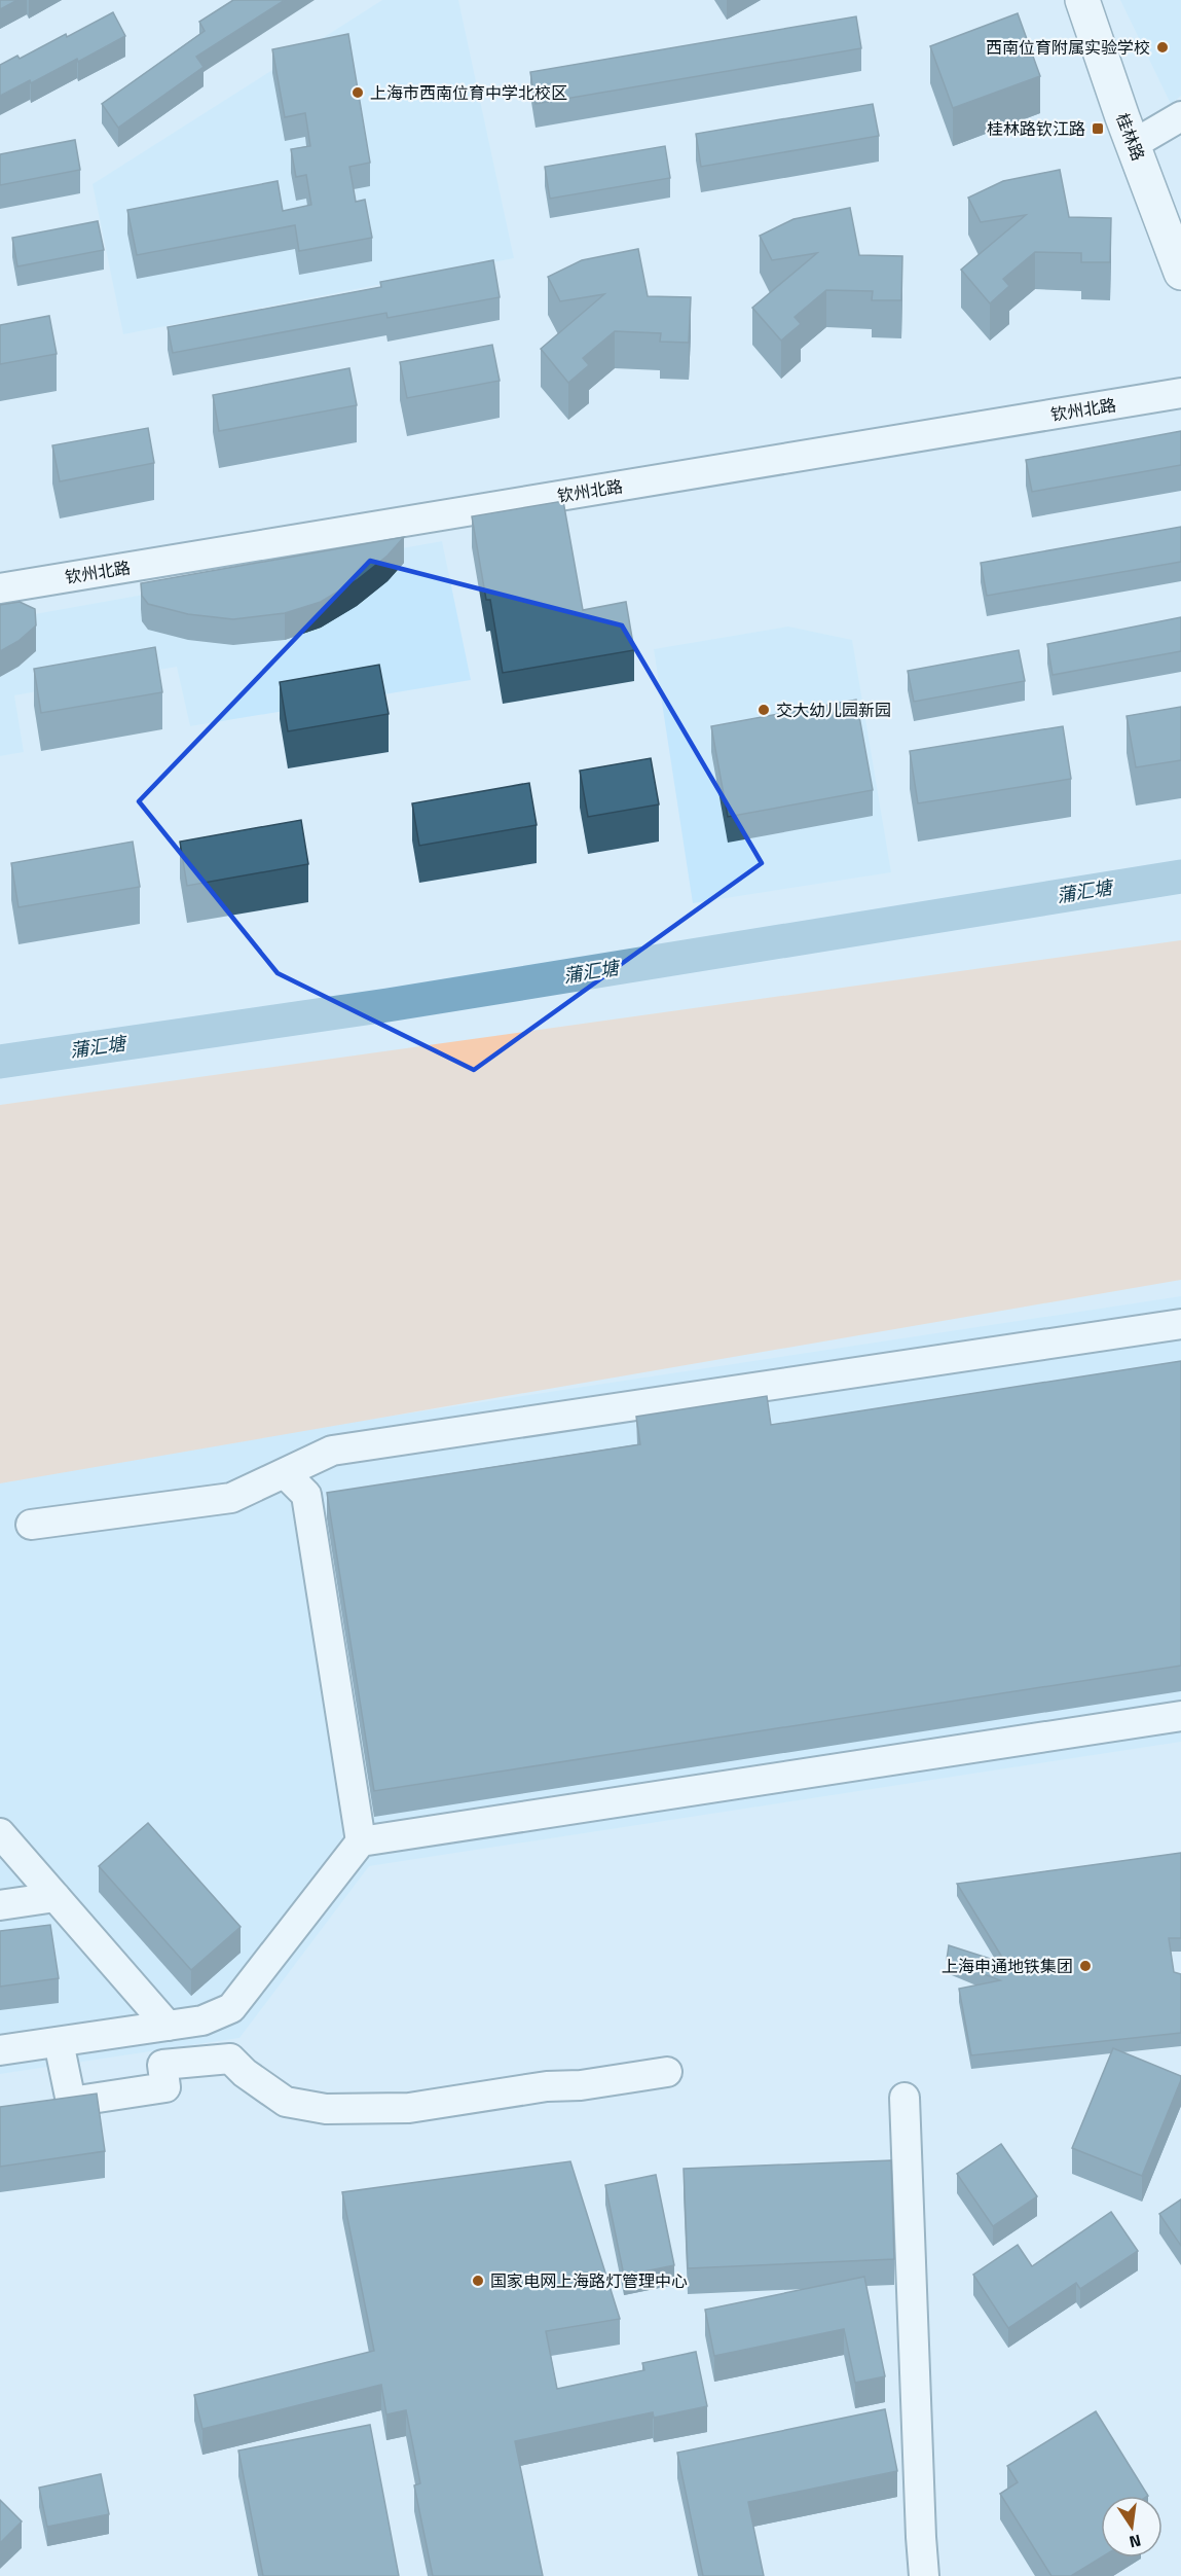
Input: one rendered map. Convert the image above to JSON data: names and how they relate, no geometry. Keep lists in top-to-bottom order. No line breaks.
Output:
{"streets":{"main road":["桂林路"],"street":["钦州北路"]},"water":["蒲汇塘"],"places":{"other":["西南位育附属实验学校","上海市西南位育中学北校区","交大幼儿园新园","上海申通地铁集团","国家电网上海路灯管理中心"],"transit":["桂林路钦江路"]},"north":"bottom"}
